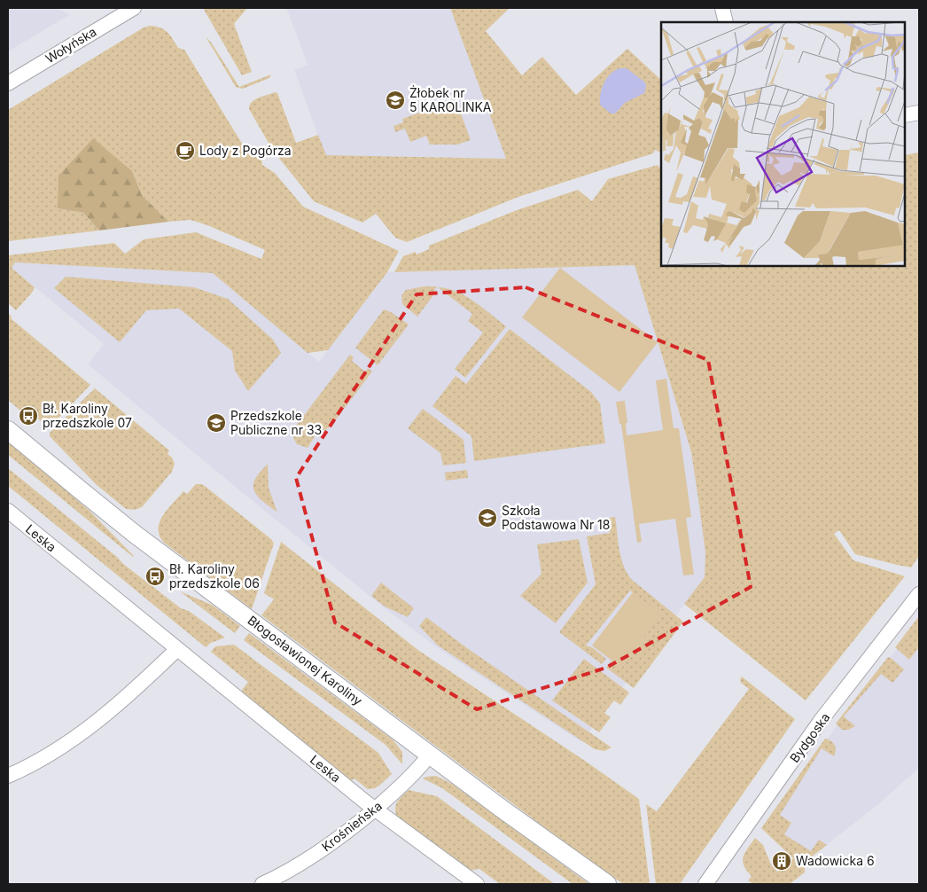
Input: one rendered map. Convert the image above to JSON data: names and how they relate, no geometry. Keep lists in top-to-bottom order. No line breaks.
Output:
{"streets":{"street":["Wołyńska","Leska","Błogosławionej Karoliny","Bydgoska","Krośnieńska"]},"crossings":[["Leska","Krośnieńska"],["Błogosławionej Karoliny","Krośnieńska"]],"places":{"school or university":["Żłobek nr 5 KAROLINKA","Przedszkole Publiczne nr 33","Szkoła Podstawowa Nr 18"],"cafe":["Lody z Pogórza"],"bus stop":["Bł. Karoliny przedszkole 07","Bł. Karoliny przedszkole 06"],"building":["Wadowicka 6"]}}
